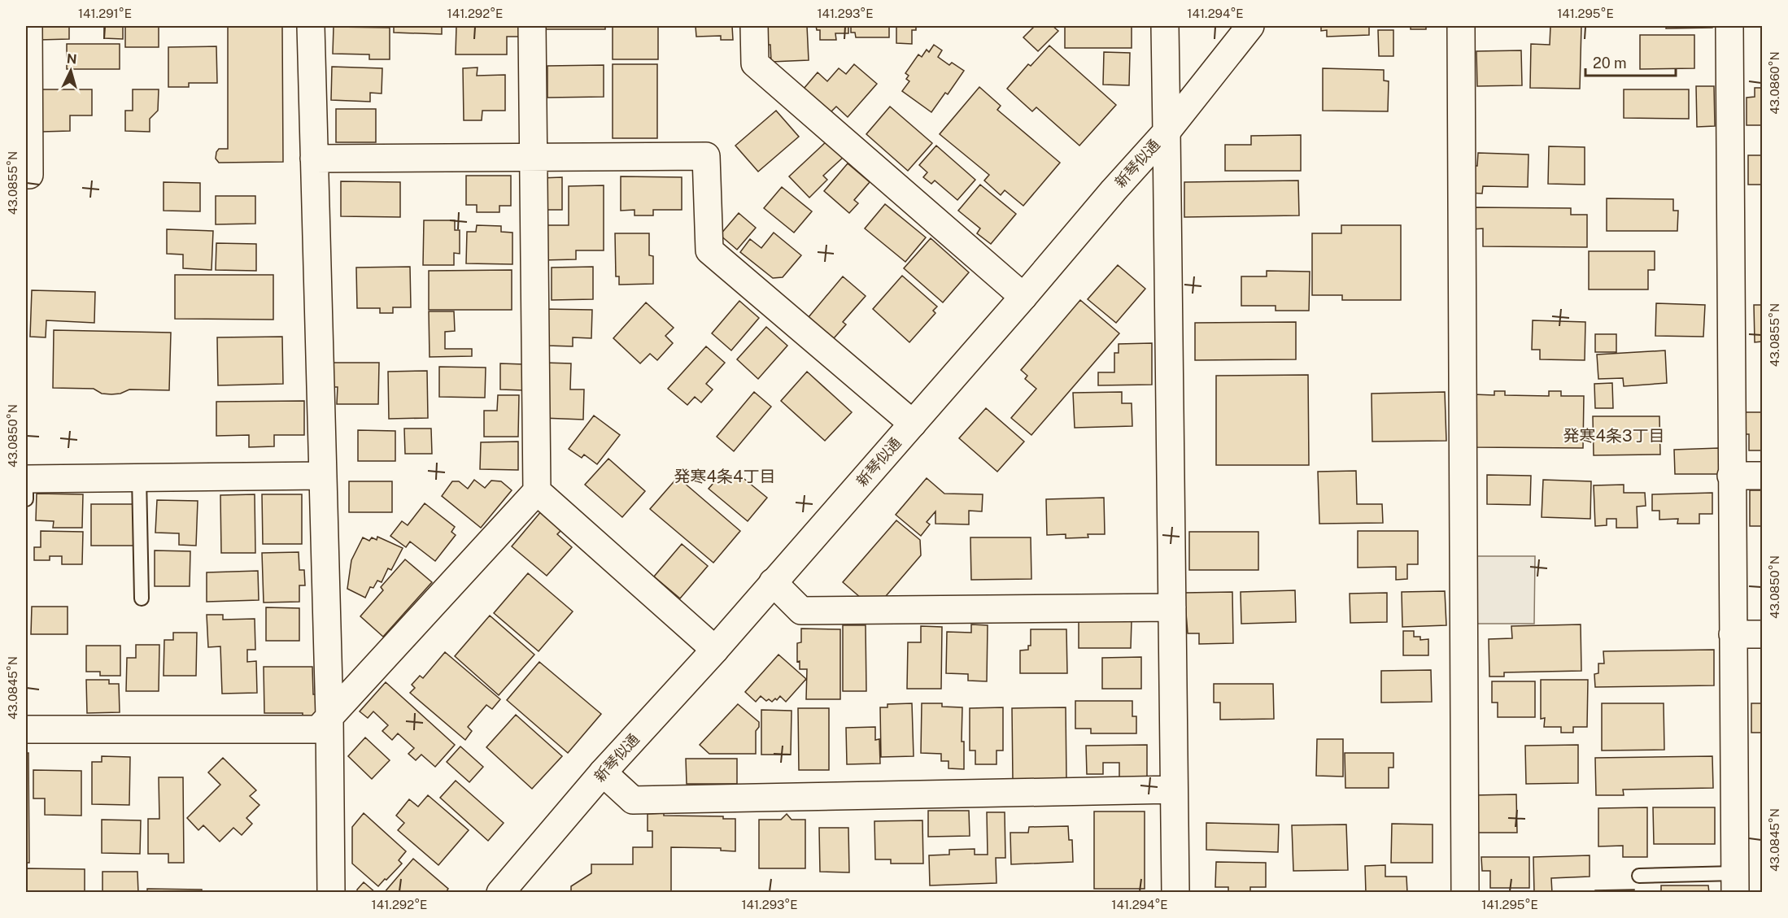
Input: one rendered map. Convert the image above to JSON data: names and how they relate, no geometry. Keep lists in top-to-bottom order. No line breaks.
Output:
{"streets":{"street":["新琴似通"]},"districts":["発寒4条3丁目","発寒4条4丁目"],"scale_bar":"20 m","north":"top","coordinates":["141.291°E","141.292°E","141.293°E","141.294°E","141.295°E","43.0860°N","43.0855°N","43.0850°N","43.0845°N"]}
